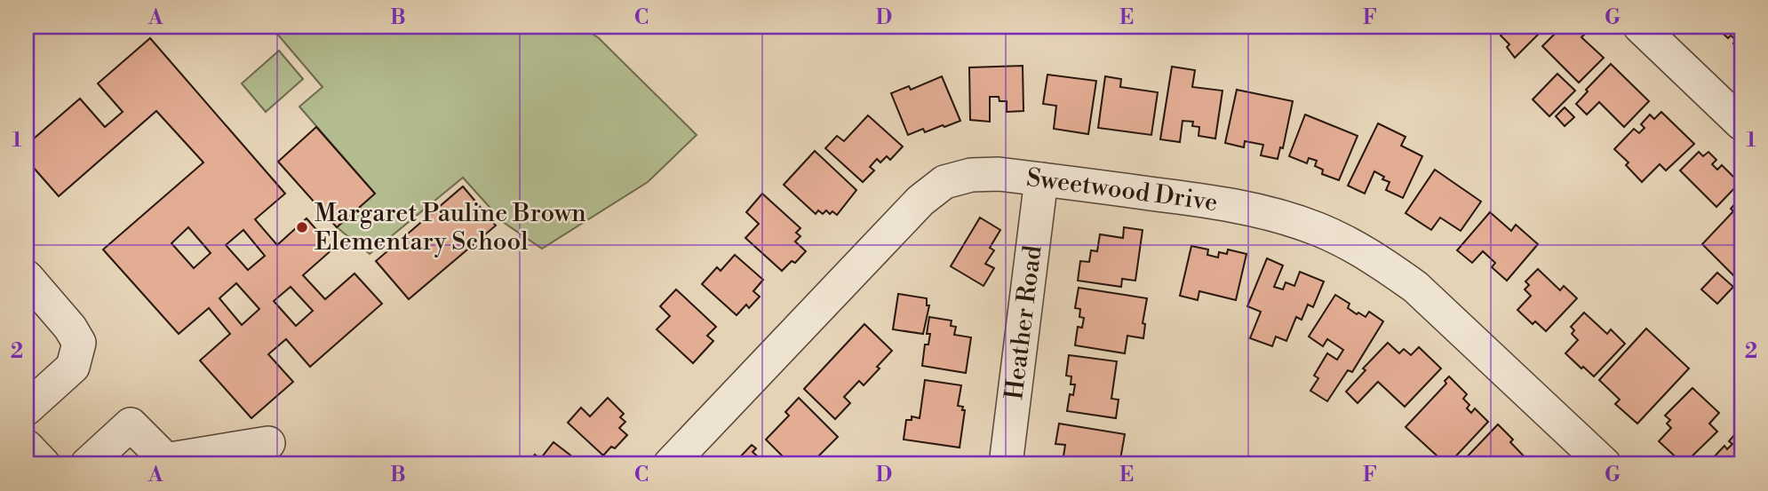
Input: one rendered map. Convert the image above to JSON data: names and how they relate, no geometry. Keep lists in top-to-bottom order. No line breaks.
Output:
{"streets":{"street":["Sweetwood Drive","Heather Road"]},"crossings":[["Sweetwood Drive","Heather Road"]],"places":["Margaret Pauline Brown Elementary School"],"grid":{"columns":["A","B","C","D","E","F","G"],"rows":["1","2"]}}
